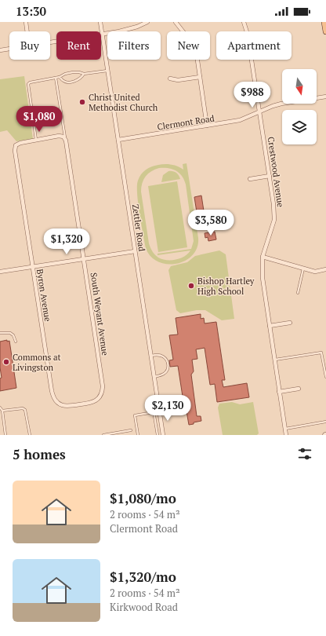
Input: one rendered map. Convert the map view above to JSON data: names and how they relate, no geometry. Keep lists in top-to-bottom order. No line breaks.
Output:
{"streets":{"street":["Clermont Road","Crestwood Avenue","Zettler Road","Byron Avenue","South Weyant Avenue"]},"crossings":[["Clermont Road","Crestwood Avenue"],["Clermont Road","Zettler Road"],["Byron Avenue","South Weyant Avenue"]],"places":["Christ United Methodist Church","Bishop Hartley High School","Commons at Livingston"],"north":"bottom","page":{"status":"13:30","chip":["Buy","Rent","Filters","New","Apartment"],"price":["$988","$1,080","$3,580","$1,320","$2,130"],"heading":"5 homes","list":[{"name":"$1,080/mo","note":"2 rooms · 54 m² · Clermont Road"},{"name":"$1,320/mo","note":"2 rooms · 54 m² · Kirkwood Road"}]}}
